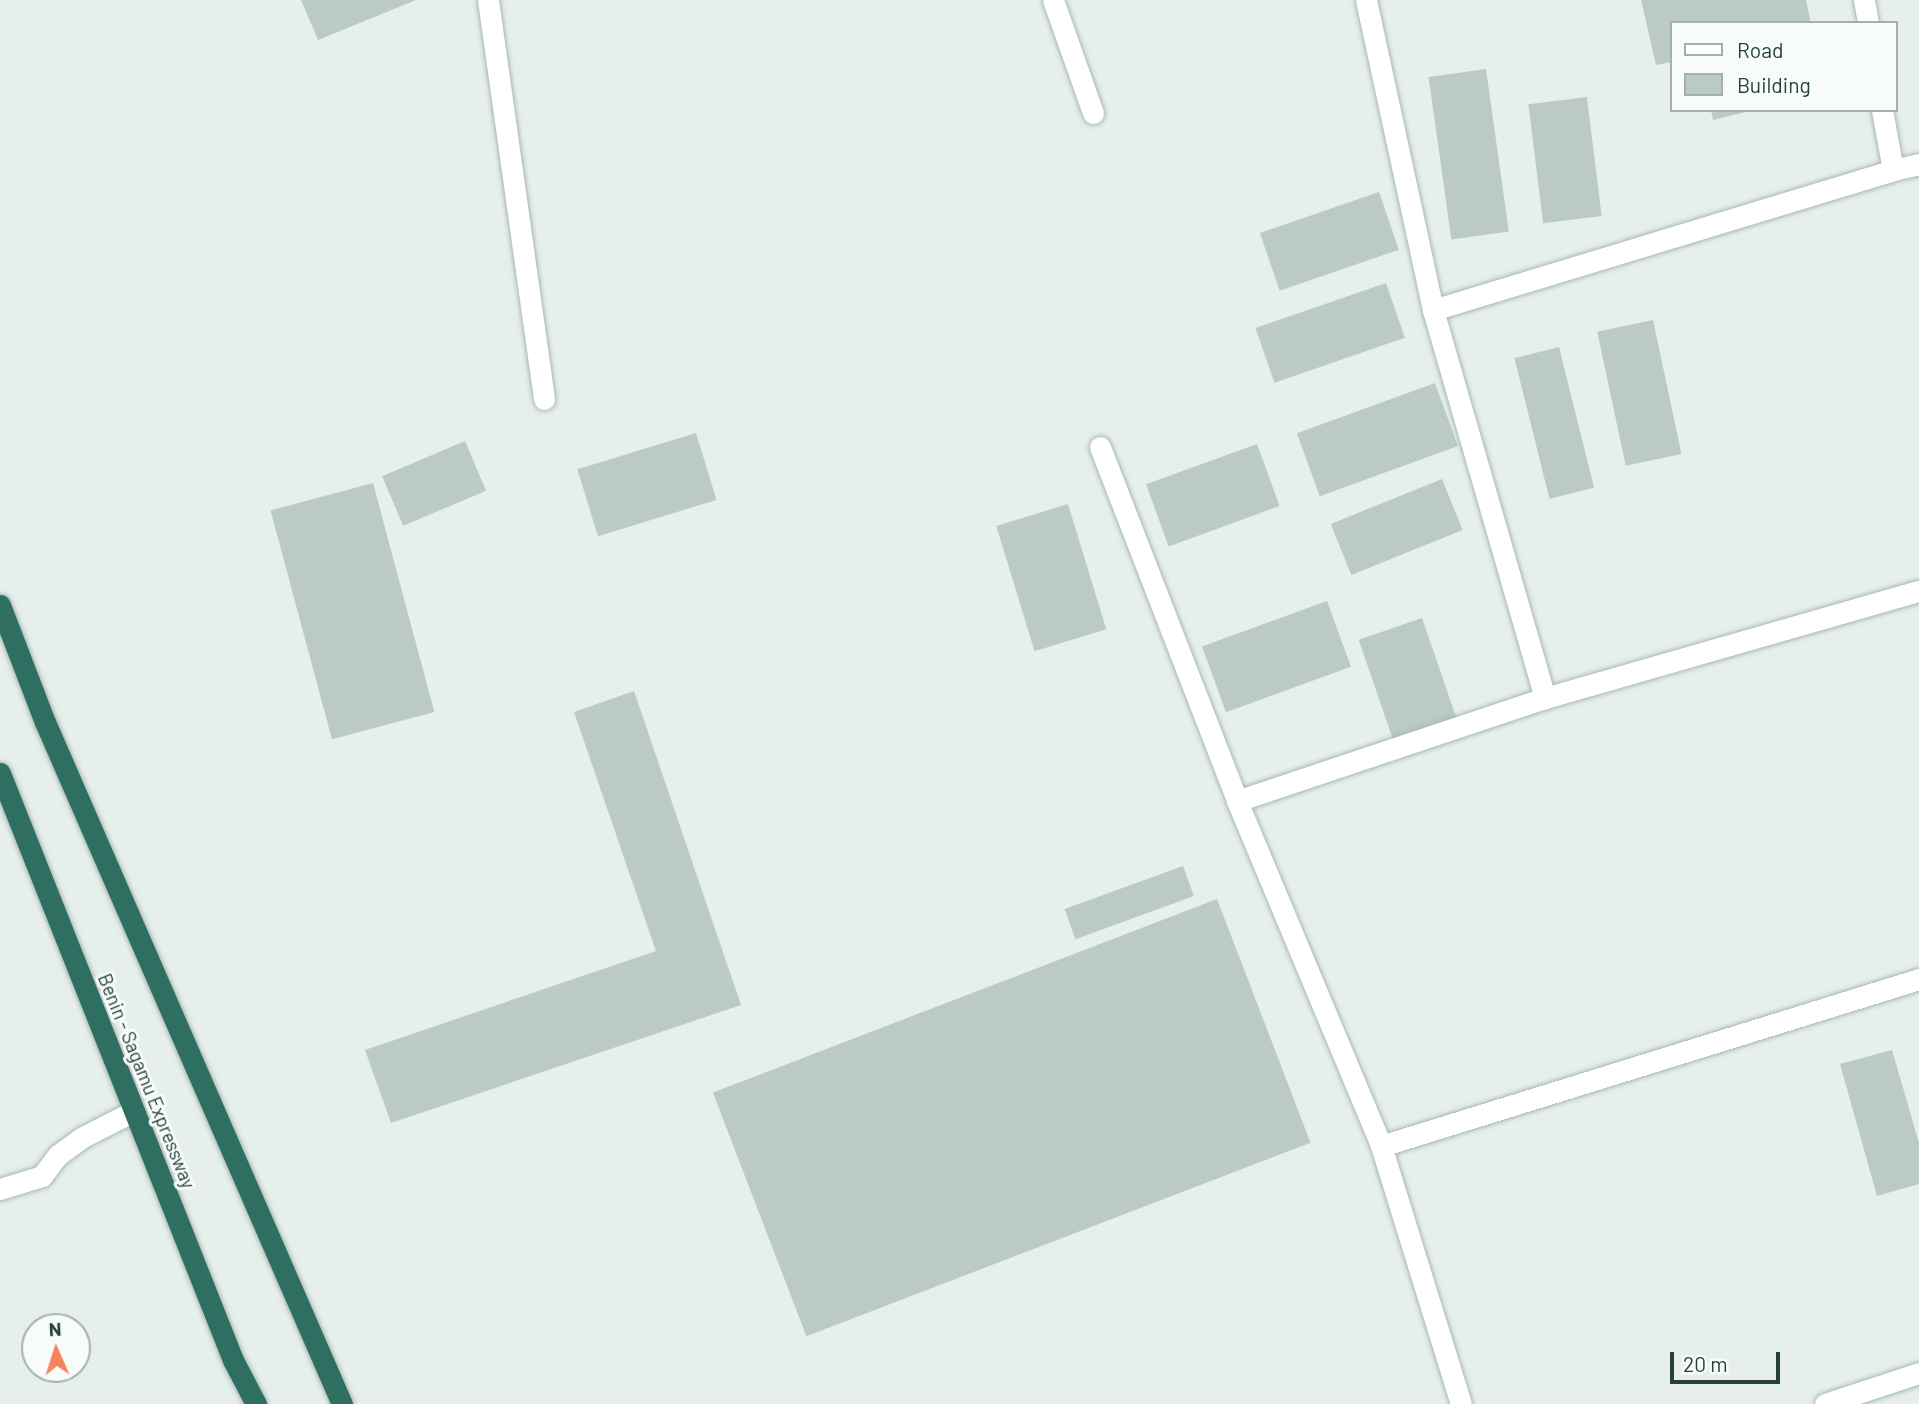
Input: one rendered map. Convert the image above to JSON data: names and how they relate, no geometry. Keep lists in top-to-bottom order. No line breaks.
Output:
{"streets":{"highway":["Benin - Sagamu Expressway"]},"legend":["Road","Building"],"scale_bar":"20 m","north":"top"}
